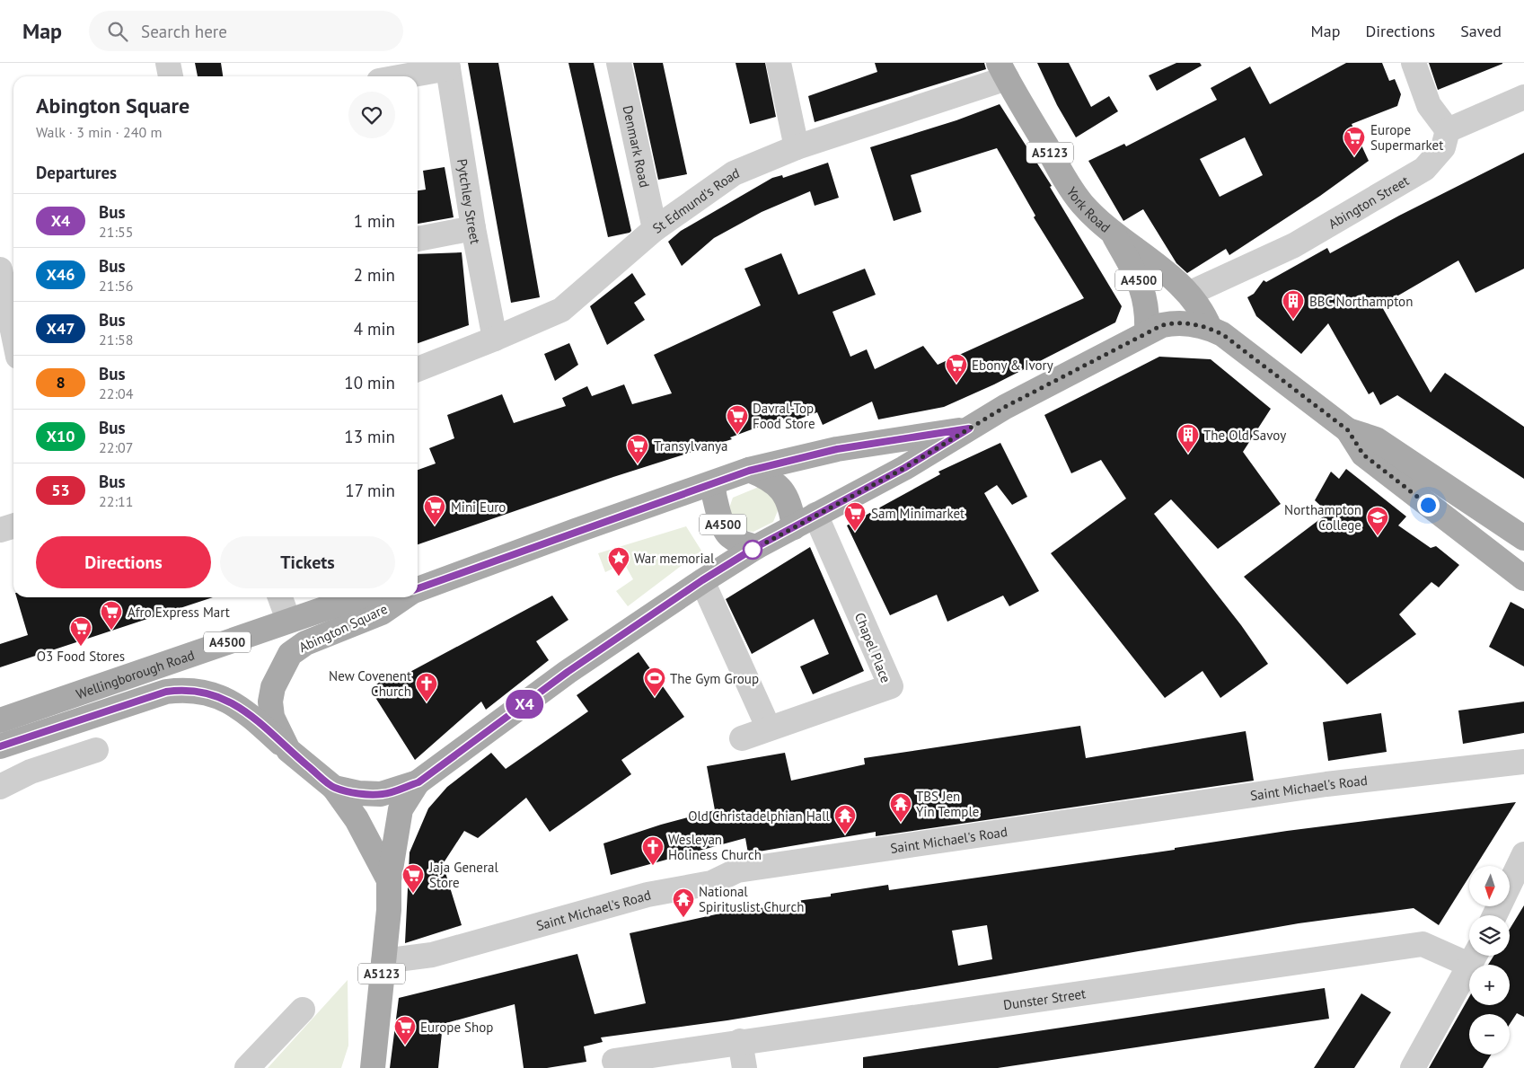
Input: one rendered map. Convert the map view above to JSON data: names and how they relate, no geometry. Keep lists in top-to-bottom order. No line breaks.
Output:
{"streets":{"main road":["A5123","York Road","A4500","Abington Square","Wellingborough Road"],"street":["Denmark Road","Pytchley Street","St Edmund's Road","Abington Street","Chapel Place","Saint Michael's Road","Dunster Street"]},"crossings":[["Denmark Road","St Edmund's Road"],["A5123","Abington Square"],["A5123","Saint Michael's Road"],["Pytchley Street","St Edmund's Road"],["St Edmund's Road","York Road"],["York Road","A4500"],["York Road","Abington Square"],["A4500","Abington Square"],["Abington Square","Chapel Place"],["Abington Square","Wellingborough Road"]],"places":{"supermarket":["Europe Supermarket","Ebony & Ivory","Davral-Top Food Store","Transylvanya","Mini Euro","Sam Minimarket","Afro Express Mart","O3 Food Stores","Jaja General Store","Europe Shop"],"building":["BBC Northampton","The Old Savoy"],"school or university":["Northampton College"],"place":["War memorial"],"sports":["The Gym Group"],"church":["New Covenent Church","Wesleyan Holiness Church"],"temple":["TBS Jen Yin Temple","Old Christadelphian Hall","National Spirituslist Church"]},"lines":["bus line X4"],"north":"bottom","page":{"header":"Map","search":"Search here","nav":["Map","Directions","Saved"],"on_map":"X4","heading":[["Abington Square","Walk · 3 min · 240 m"],"Departures"],"list":[{"mark":"X4","name":"Bus","note":"21:55","value":"1 min"},{"mark":"X46","name":"Bus","note":"21:56","value":"2 min"},{"mark":"X47","name":"Bus","note":"21:58","value":"4 min"},{"mark":"8","name":"Bus","note":"22:04","value":"10 min"},{"mark":"X10","name":"Bus","note":"22:07","value":"13 min"},{"mark":"53","name":"Bus","note":"22:11","value":"17 min"}],"buttons":["Directions","Tickets"],"map_buttons":["+","−"]}}
